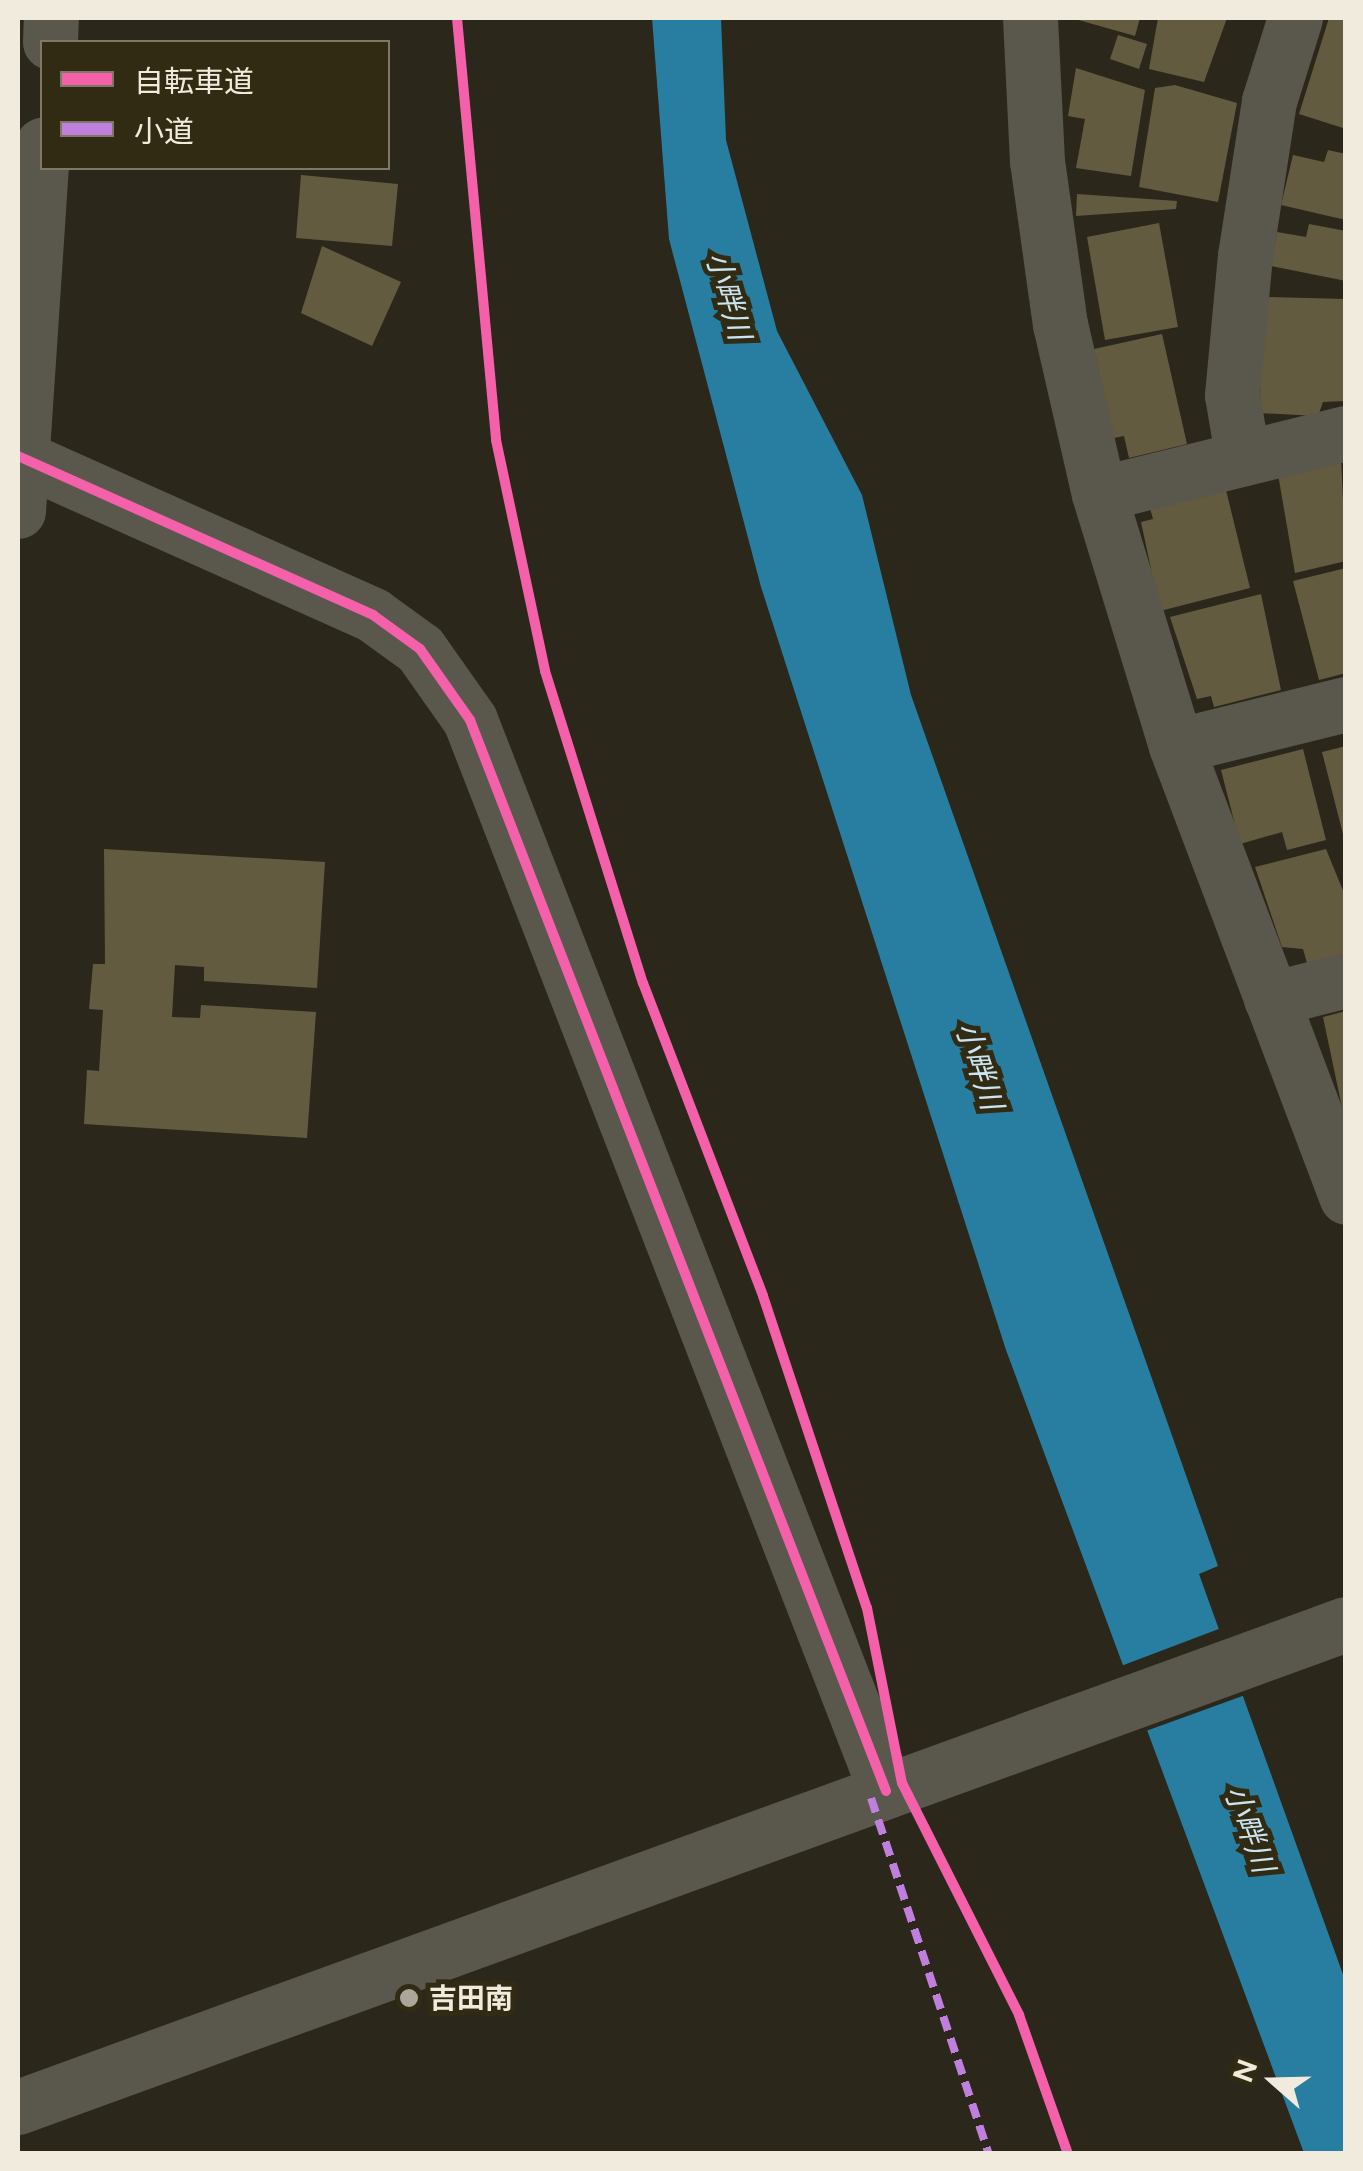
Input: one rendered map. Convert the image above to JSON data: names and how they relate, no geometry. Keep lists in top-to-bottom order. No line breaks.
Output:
{"water":["小畔川"],"places":["吉田南"],"legend":["自転車道","小道"],"north":"left"}
